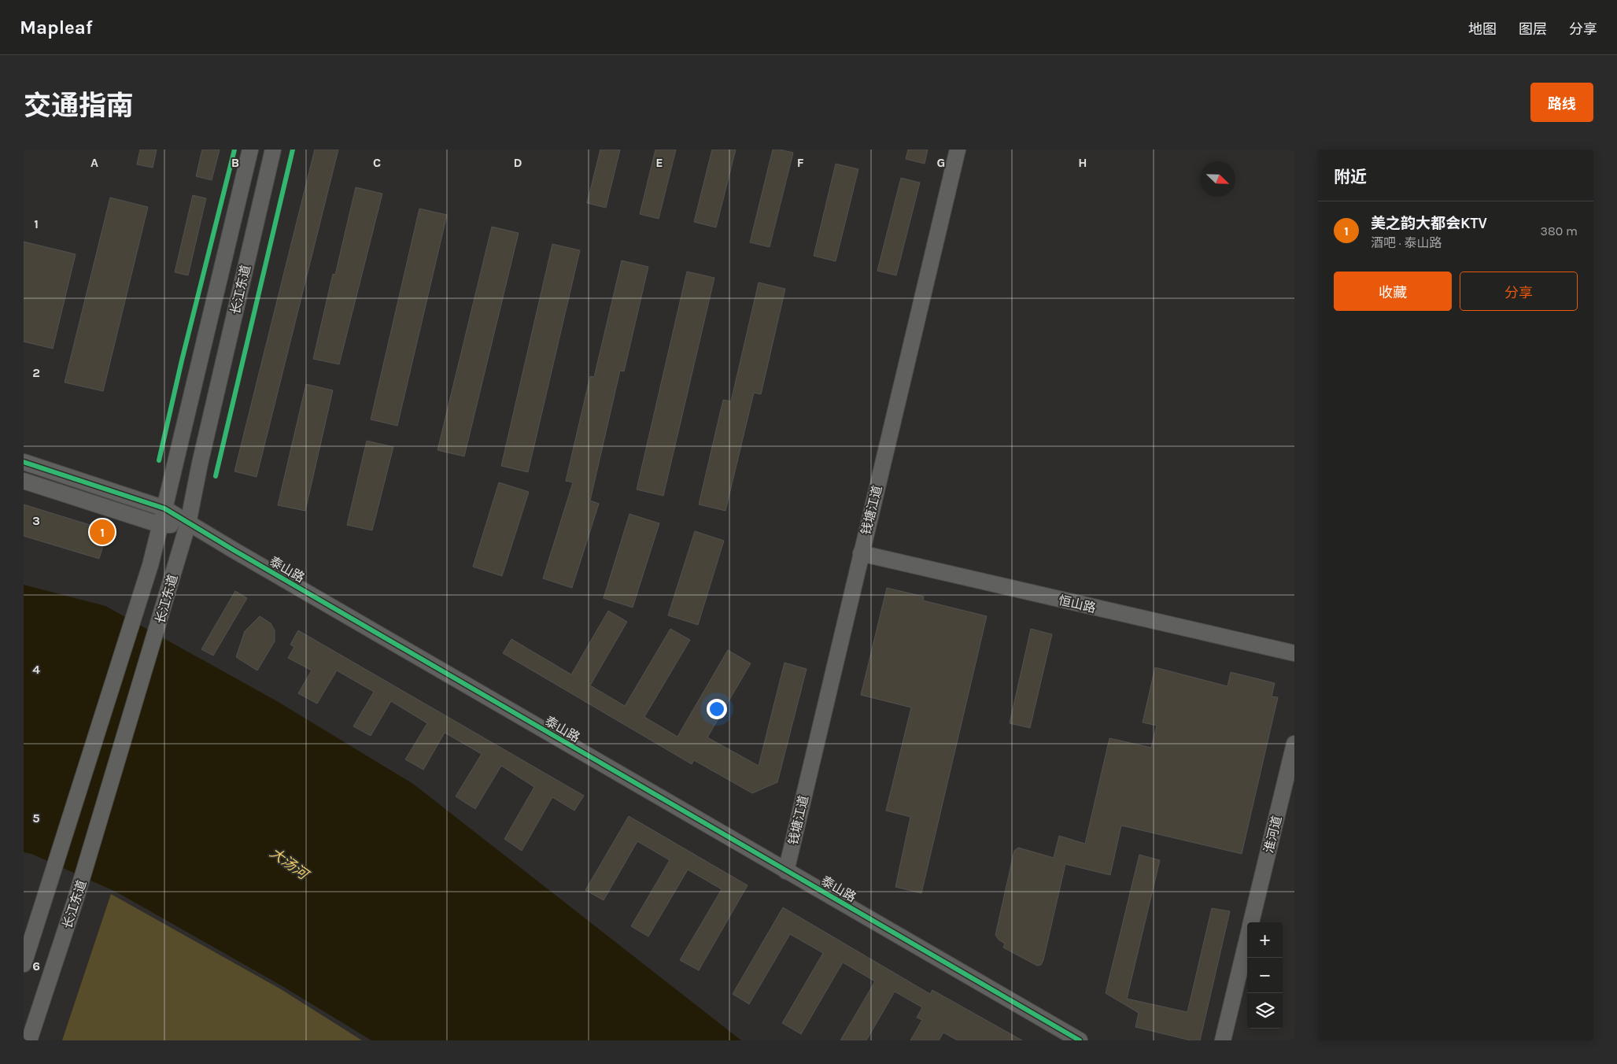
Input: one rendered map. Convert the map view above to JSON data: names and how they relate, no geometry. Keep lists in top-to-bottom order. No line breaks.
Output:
{"streets":{"street":["长江东道","钱塘江道","泰山路","恒山路","淮河道"]},"crossings":[["长江东道","泰山路"],["钱塘江道","泰山路"],["钱塘江道","恒山路"]],"water":["大汤河"],"north":"bottom right","page":{"header":"Mapleaf","nav":["地图","图层","分享"],"title":"交通指南","buttons":["路线",["收藏","分享"]],"heading":"附近","list":[{"mark":"1","name":"美之韵大都会KTV","note":"酒吧 · 泰山路","value":"380 m"}],"pins":"1","map_buttons":["+","−"]},"grid":{"columns":["A","B","C","D","E","F","G","H"],"rows":["1","2","3","4","5","6"]}}
